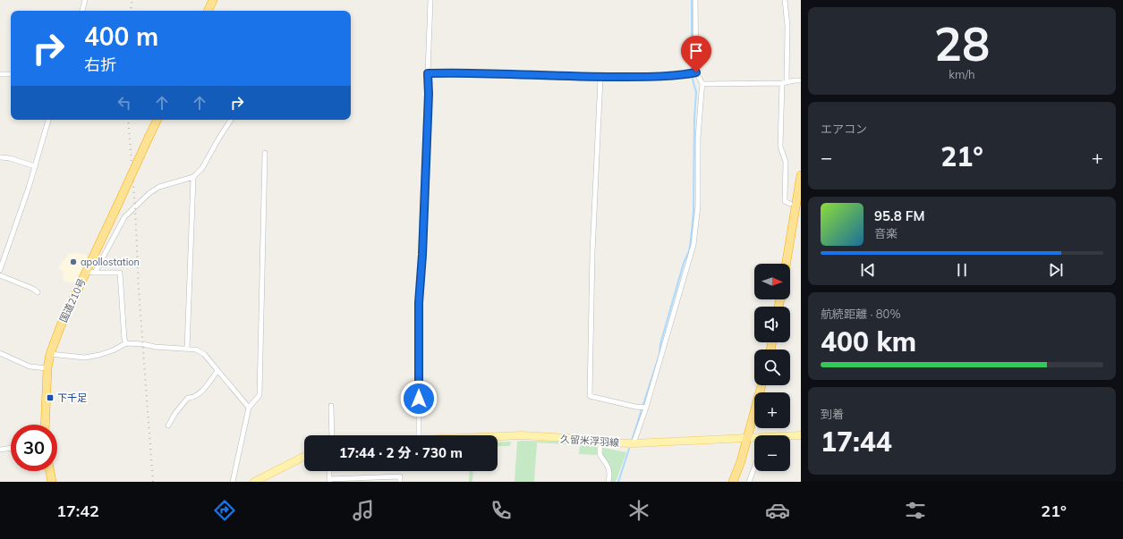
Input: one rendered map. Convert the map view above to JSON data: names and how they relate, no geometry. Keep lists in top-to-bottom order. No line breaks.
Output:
{"streets":{"highway":["国道210号"],"main road":["久留米浮羽線"]},"places":{"other":["apollostation"],"transit":["下千足"]},"north":"right","page":{"tile":[["28","km/h"],"エアコン",["航続距離 · 80%","400 km"],["到着","17:44"]],"turn":["400 m","右折"],"heat":["−","21°","+"],"song":["95.8 FM","音楽"],"map_buttons":["+","−"],"limit":"30","trip":"17:44 · 2 分 · 730 m","tabs":["17:42","21°"]}}
